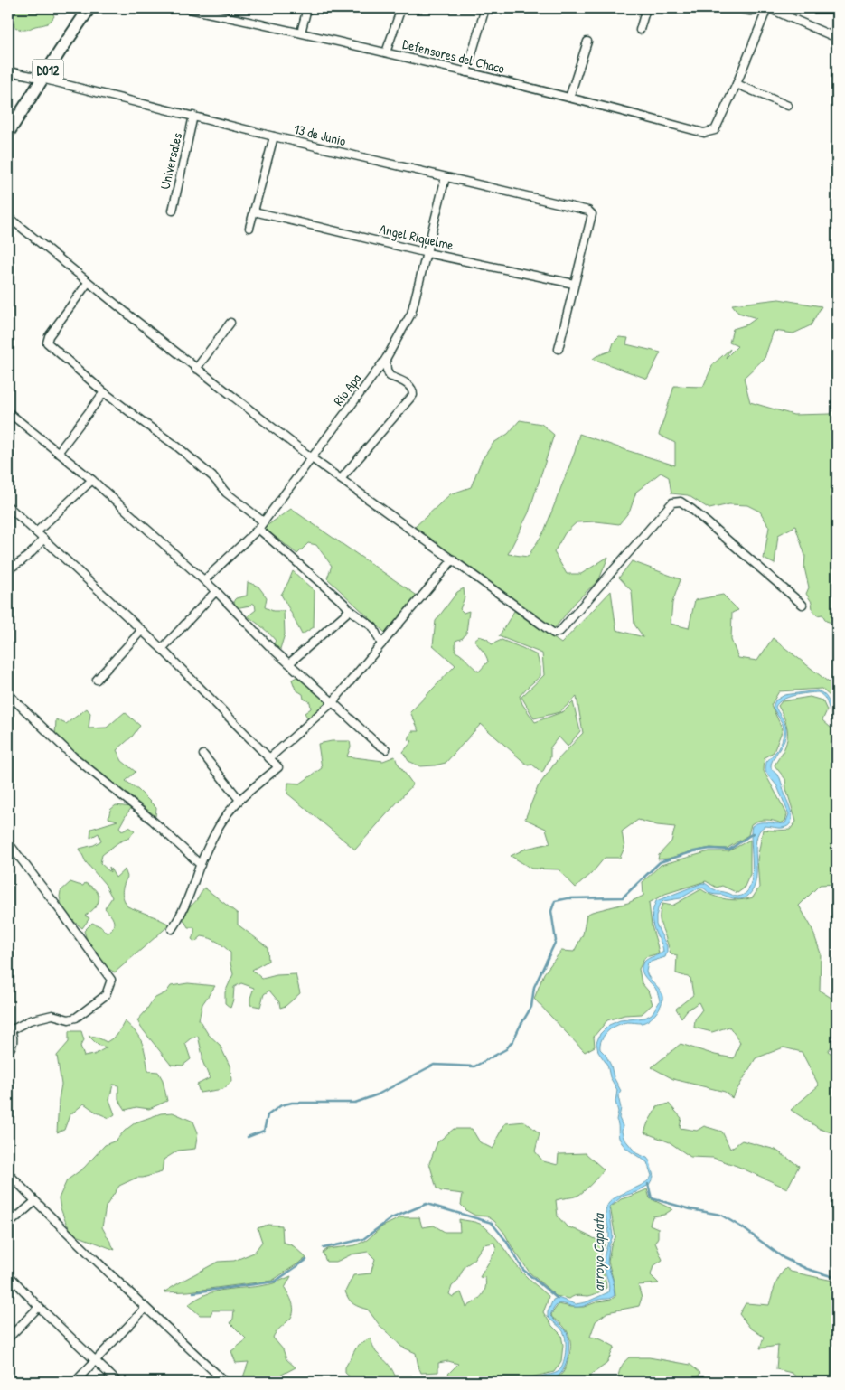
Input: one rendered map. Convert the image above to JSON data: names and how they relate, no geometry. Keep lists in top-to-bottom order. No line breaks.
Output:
{"streets":{"main road":["D012"],"street":["Defensores del Chaco","13 de Junio","Universales","Angel Riquelme","Rio Apa"]},"crossings":[["D012","13 de Junio"],["13 de Junio","Universales"],["13 de Junio","Angel Riquelme"],["13 de Junio","Rio Apa"],["Angel Riquelme","Rio Apa"]],"water":["arroyo Capiata"]}
